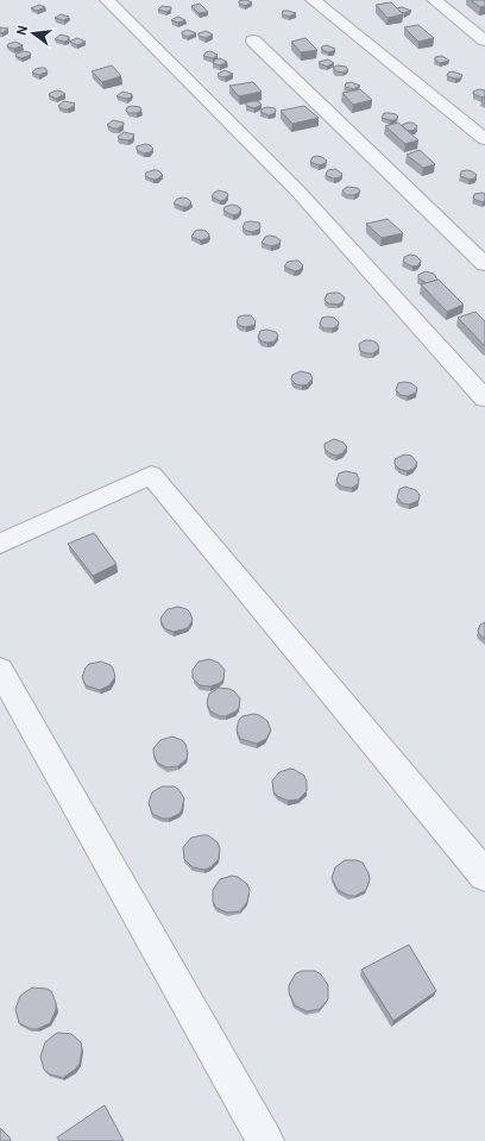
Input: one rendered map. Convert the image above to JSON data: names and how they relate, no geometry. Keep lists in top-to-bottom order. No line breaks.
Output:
{"north":"left"}
